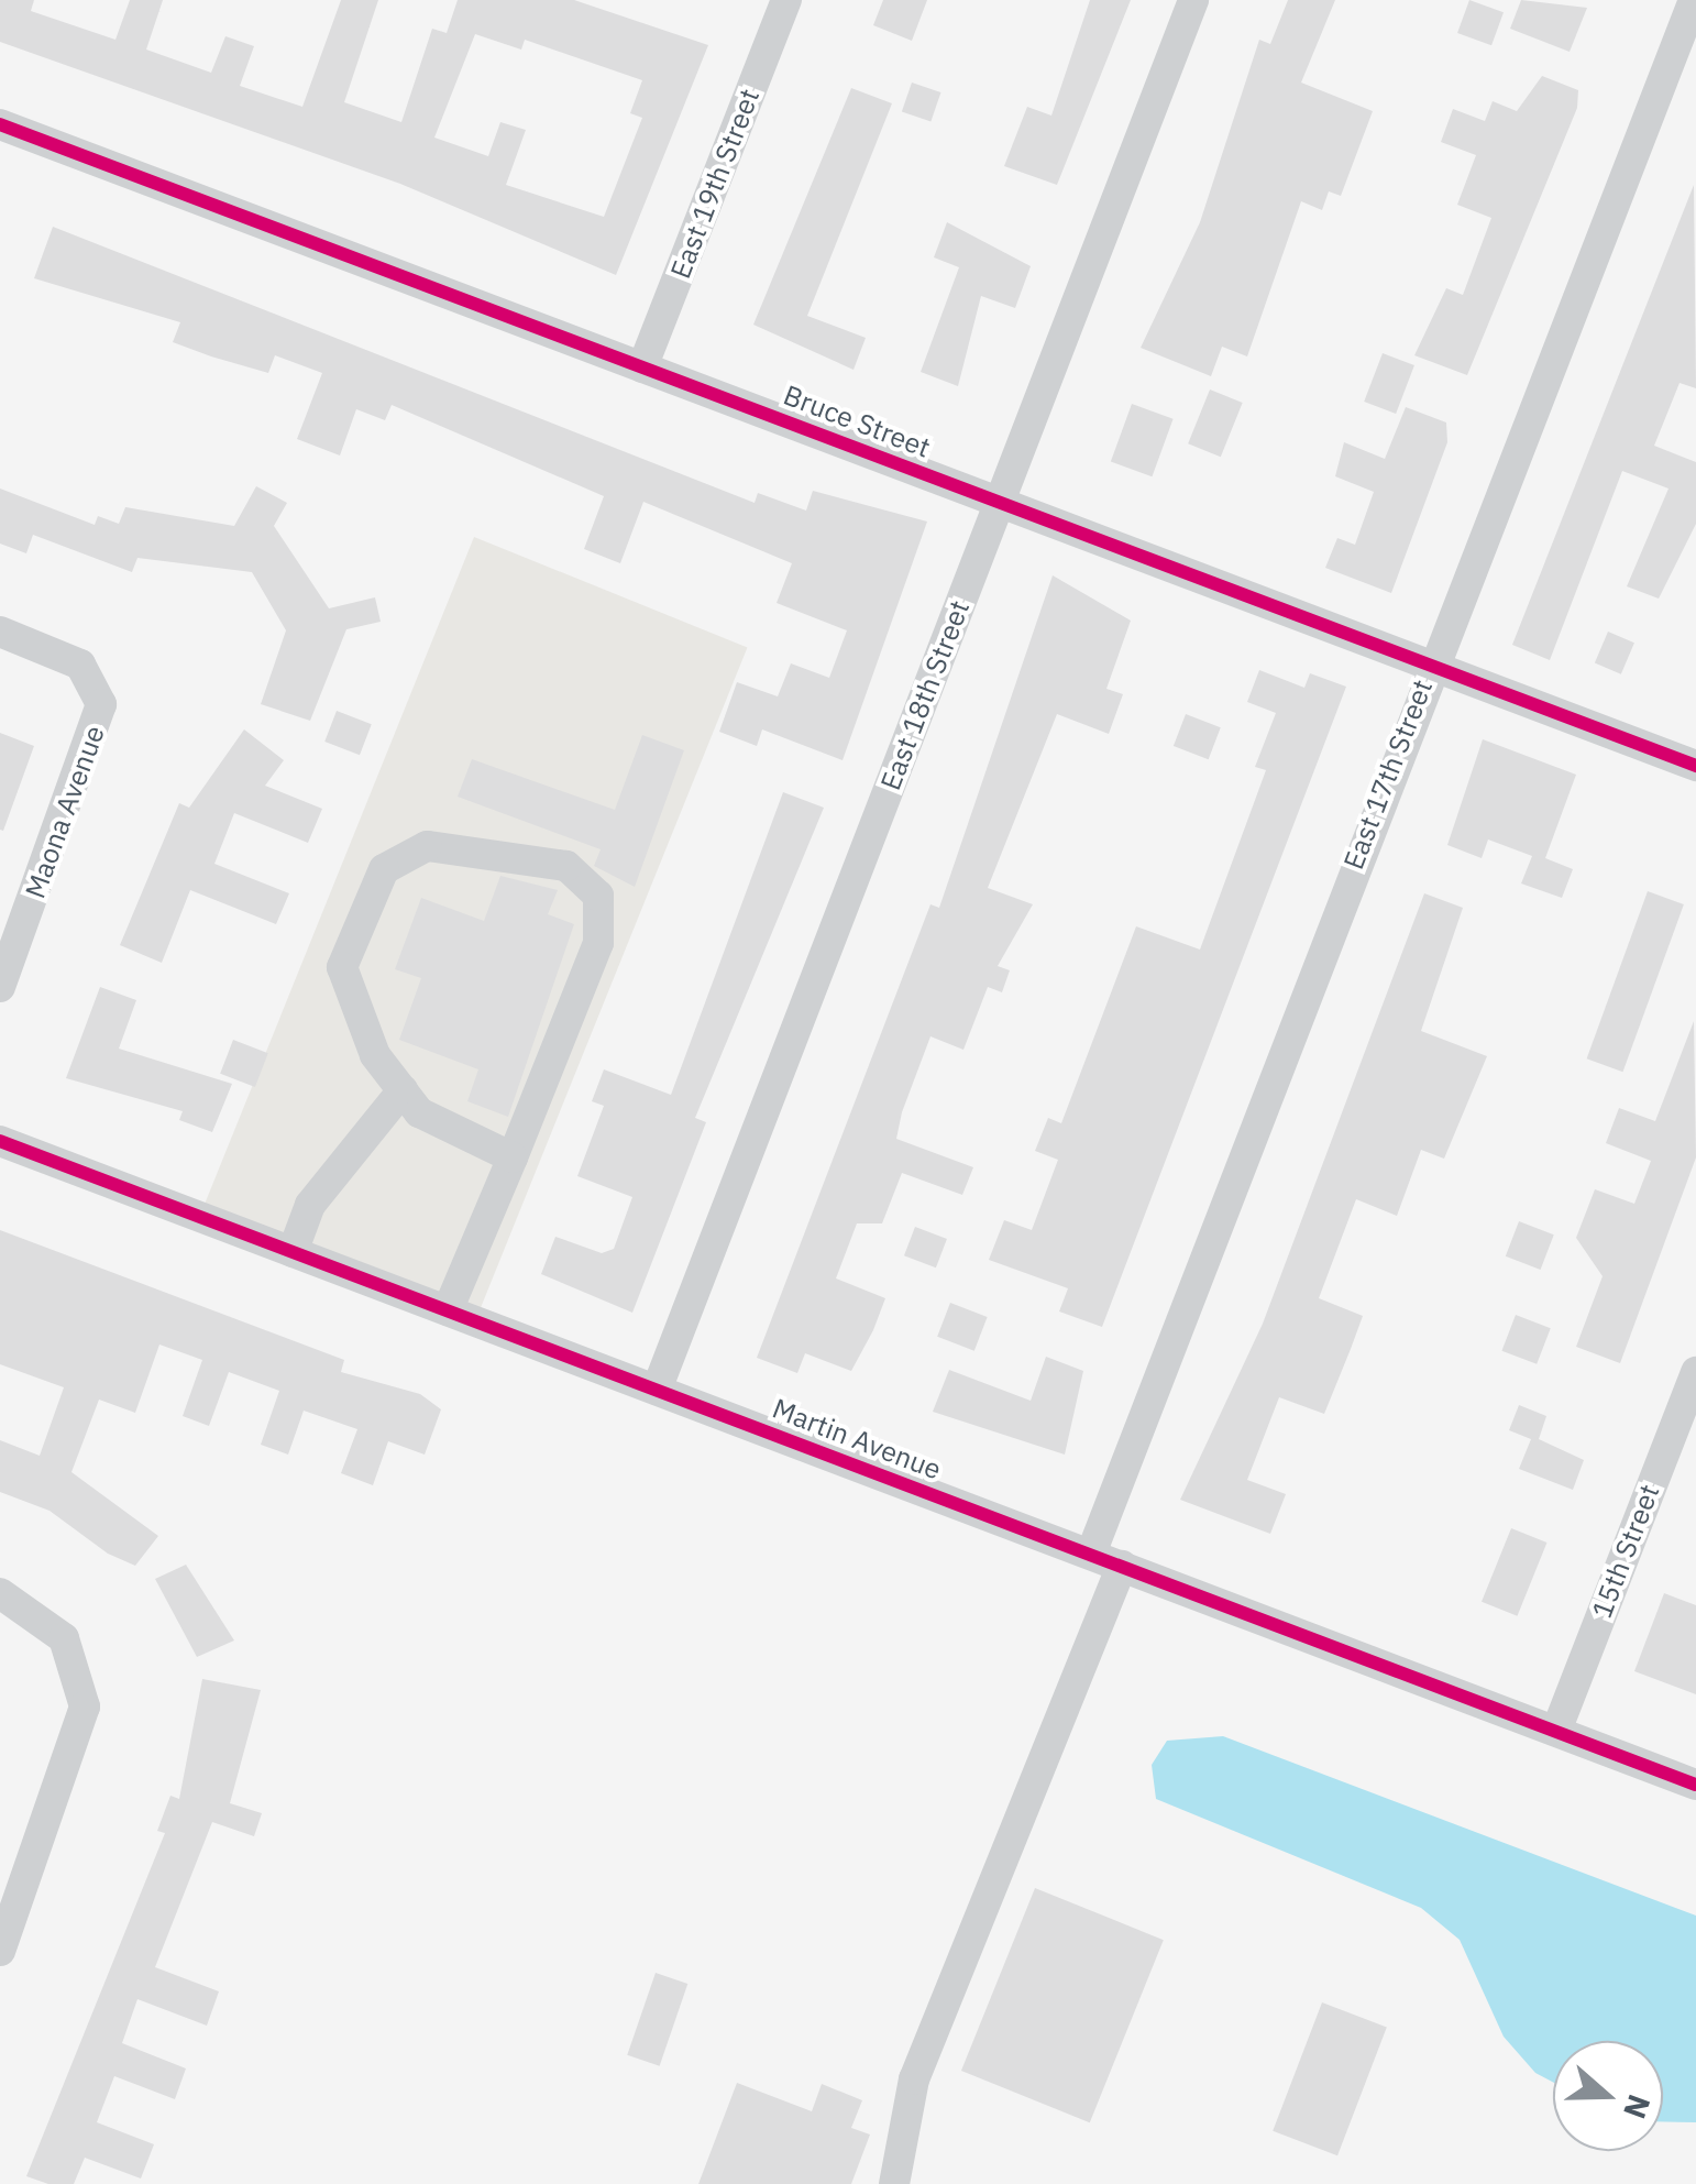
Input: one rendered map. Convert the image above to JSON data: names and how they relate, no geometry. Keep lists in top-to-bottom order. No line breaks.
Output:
{"streets":{"street":["East 19th Street","Bruce Street","East 18th Street","East 17th Street","Maona Avenue","Martin Avenue","15th Street"]},"crossings":[["East 19th Street","Bruce Street"],["Bruce Street","East 18th Street"],["Bruce Street","East 17th Street"],["East 18th Street","Martin Avenue"],["East 17th Street","Martin Avenue"],["Martin Avenue","15th Street"]],"north":"right"}
